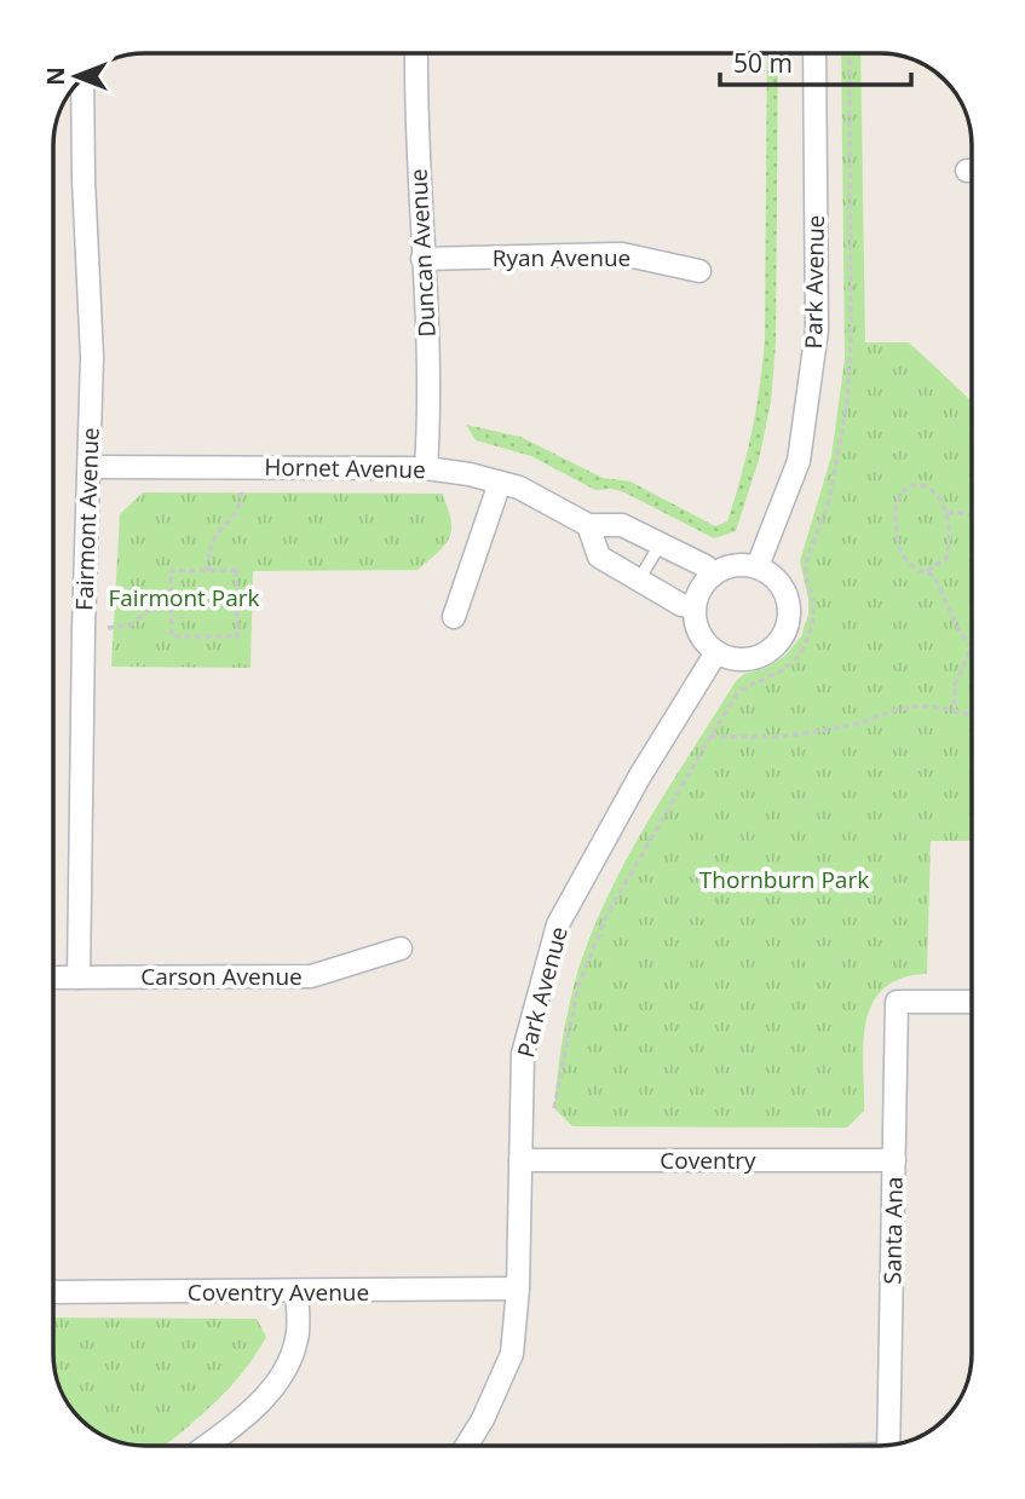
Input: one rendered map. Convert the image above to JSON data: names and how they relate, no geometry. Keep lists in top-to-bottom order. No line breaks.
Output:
{"streets":{"street":["Duncan Avenue","Ryan Avenue","Park Avenue","Hornet Avenue","Fairmont Avenue","Carson Avenue","Coventry","Santa Ana","Coventry Avenue"]},"crossings":[["Duncan Avenue","Ryan Avenue"],["Duncan Avenue","Hornet Avenue"],["Park Avenue","Hornet Avenue"],["Park Avenue","Coventry"],["Park Avenue","Coventry Avenue"],["Hornet Avenue","Fairmont Avenue"],["Fairmont Avenue","Carson Avenue"],["Coventry","Santa Ana"]],"parks":["Fairmont Park","Thornburn Park"],"scale_bar":"50 m","north":"left"}
